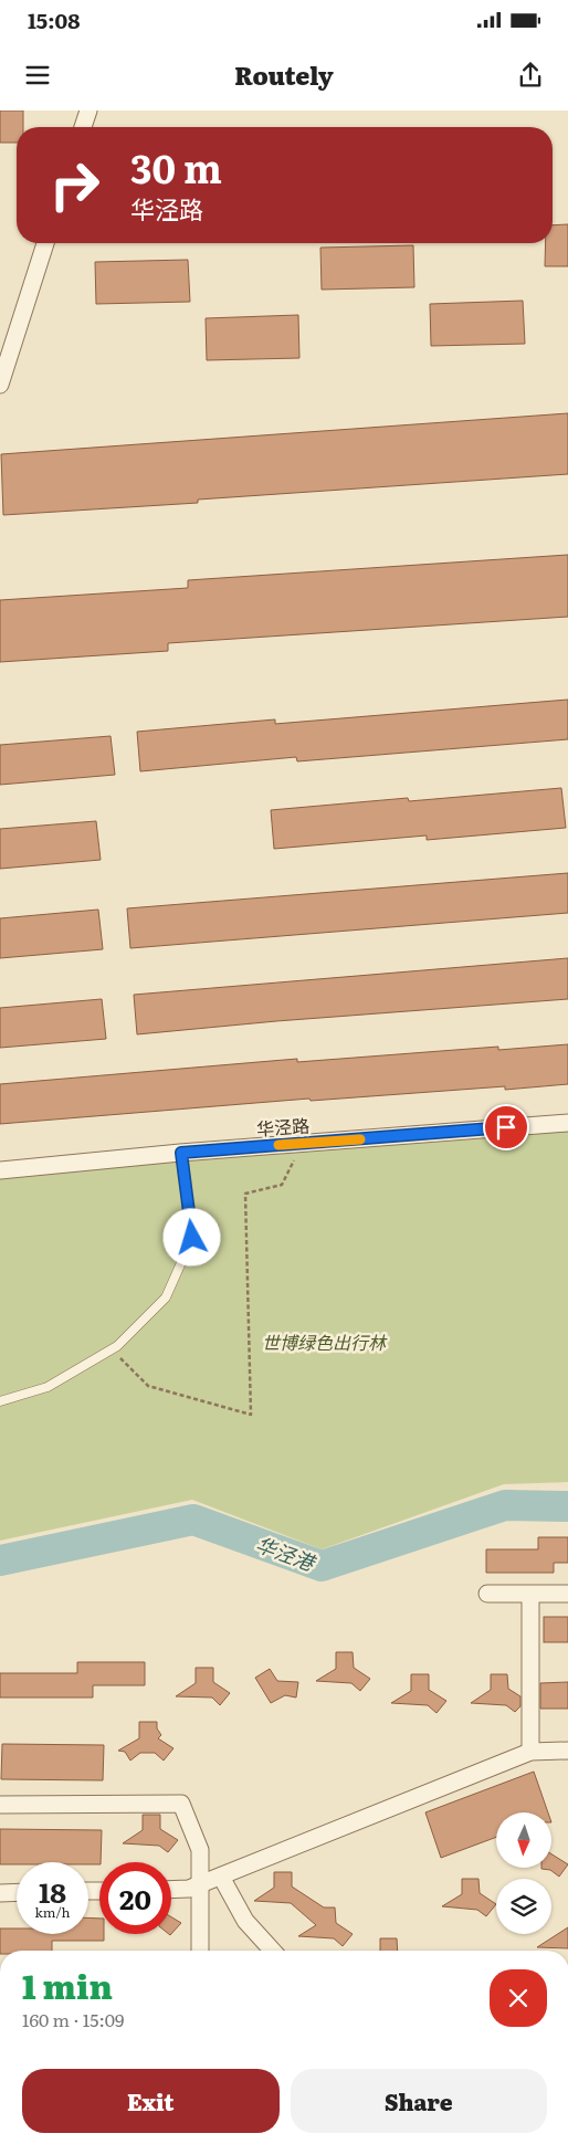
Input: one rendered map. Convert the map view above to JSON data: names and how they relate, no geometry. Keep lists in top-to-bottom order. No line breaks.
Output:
{"streets":{"street":["华泾路"]},"water":["华泾港"],"parks":["世博绿色出行林"],"north":"bottom","page":{"status":"15:08","header":"Routely","turn":["30 m","华泾路"],"speed":"18 km/h","limit":"20","heading":["1 min","160 m · 15:09"],"buttons":["Exit","Share"]}}
